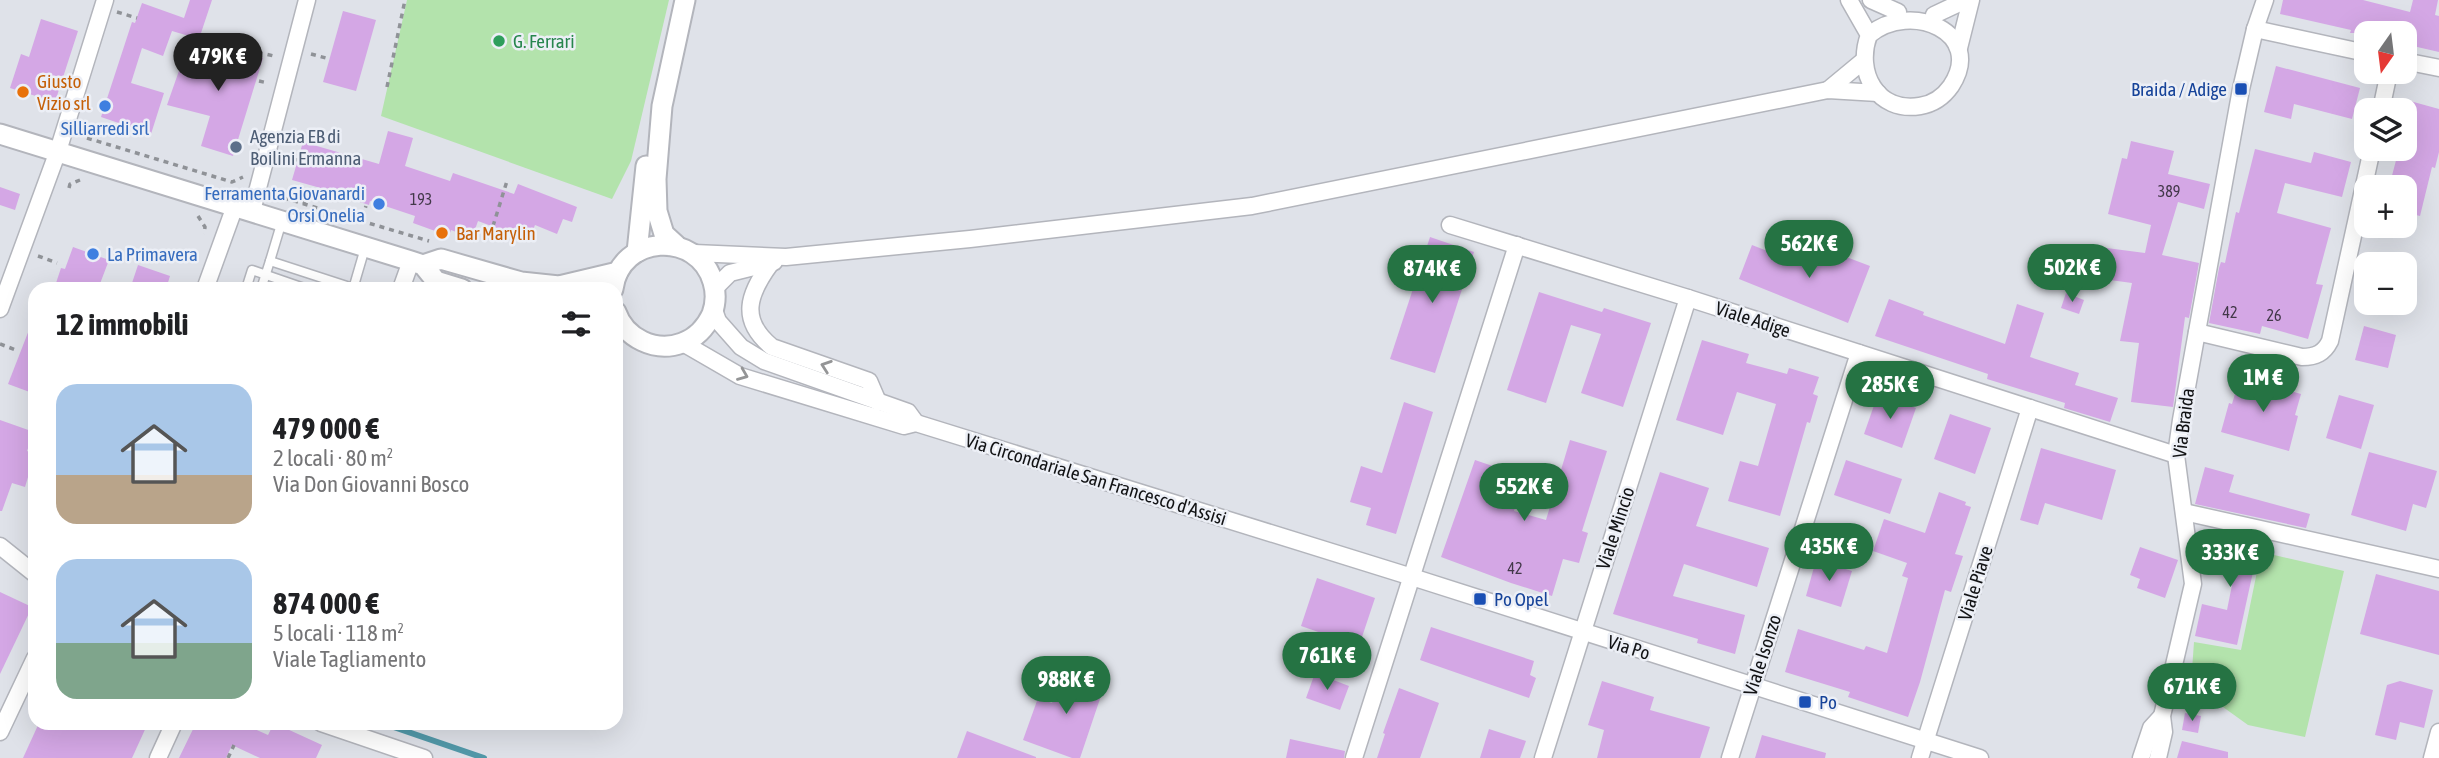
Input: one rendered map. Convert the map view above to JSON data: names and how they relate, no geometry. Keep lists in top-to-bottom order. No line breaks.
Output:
{"streets":{"street":["Viale Adige","Via Braida","Via Circondariale San Francesco d'Assisi","Viale Mincio","Viale Piave","Via Po","Viale Isonzo"]},"crossings":[["Viale Adige","Via Braida"],["Viale Adige","Viale Mincio"],["Viale Adige","Viale Piave"],["Viale Adige","Viale Isonzo"],["Via Circondariale San Francesco d'Assisi","Via Po"],["Viale Mincio","Via Po"],["Viale Piave","Via Po"],["Via Po","Viale Isonzo"]],"places":{"other":["G. Ferrari","Giusto Vizio srl","Silliarredi srl","Agenzia EB di Boilini Ermanna","Ferramenta Giovanardi Orsi Onelia","Bar Marylin","La Primavera"],"transit":["Braida / Adige","Po Opel","Po"]},"house_numbers":["389","193","42","26","42"],"north":"bottom","page":{"map_buttons":["+","−"],"price":["479K €","562K €","502K €","874K €","1M €","285K €","552K €","435K €","333K €","761K €","988K €","671K €"],"heading":"12 immobili","list":[{"name":"479 000 €","note":"2 locali · 80 m² · Via Don Giovanni Bosco"},{"name":"874 000 €","note":"5 locali · 118 m² · Viale Tagliamento"}]}}
